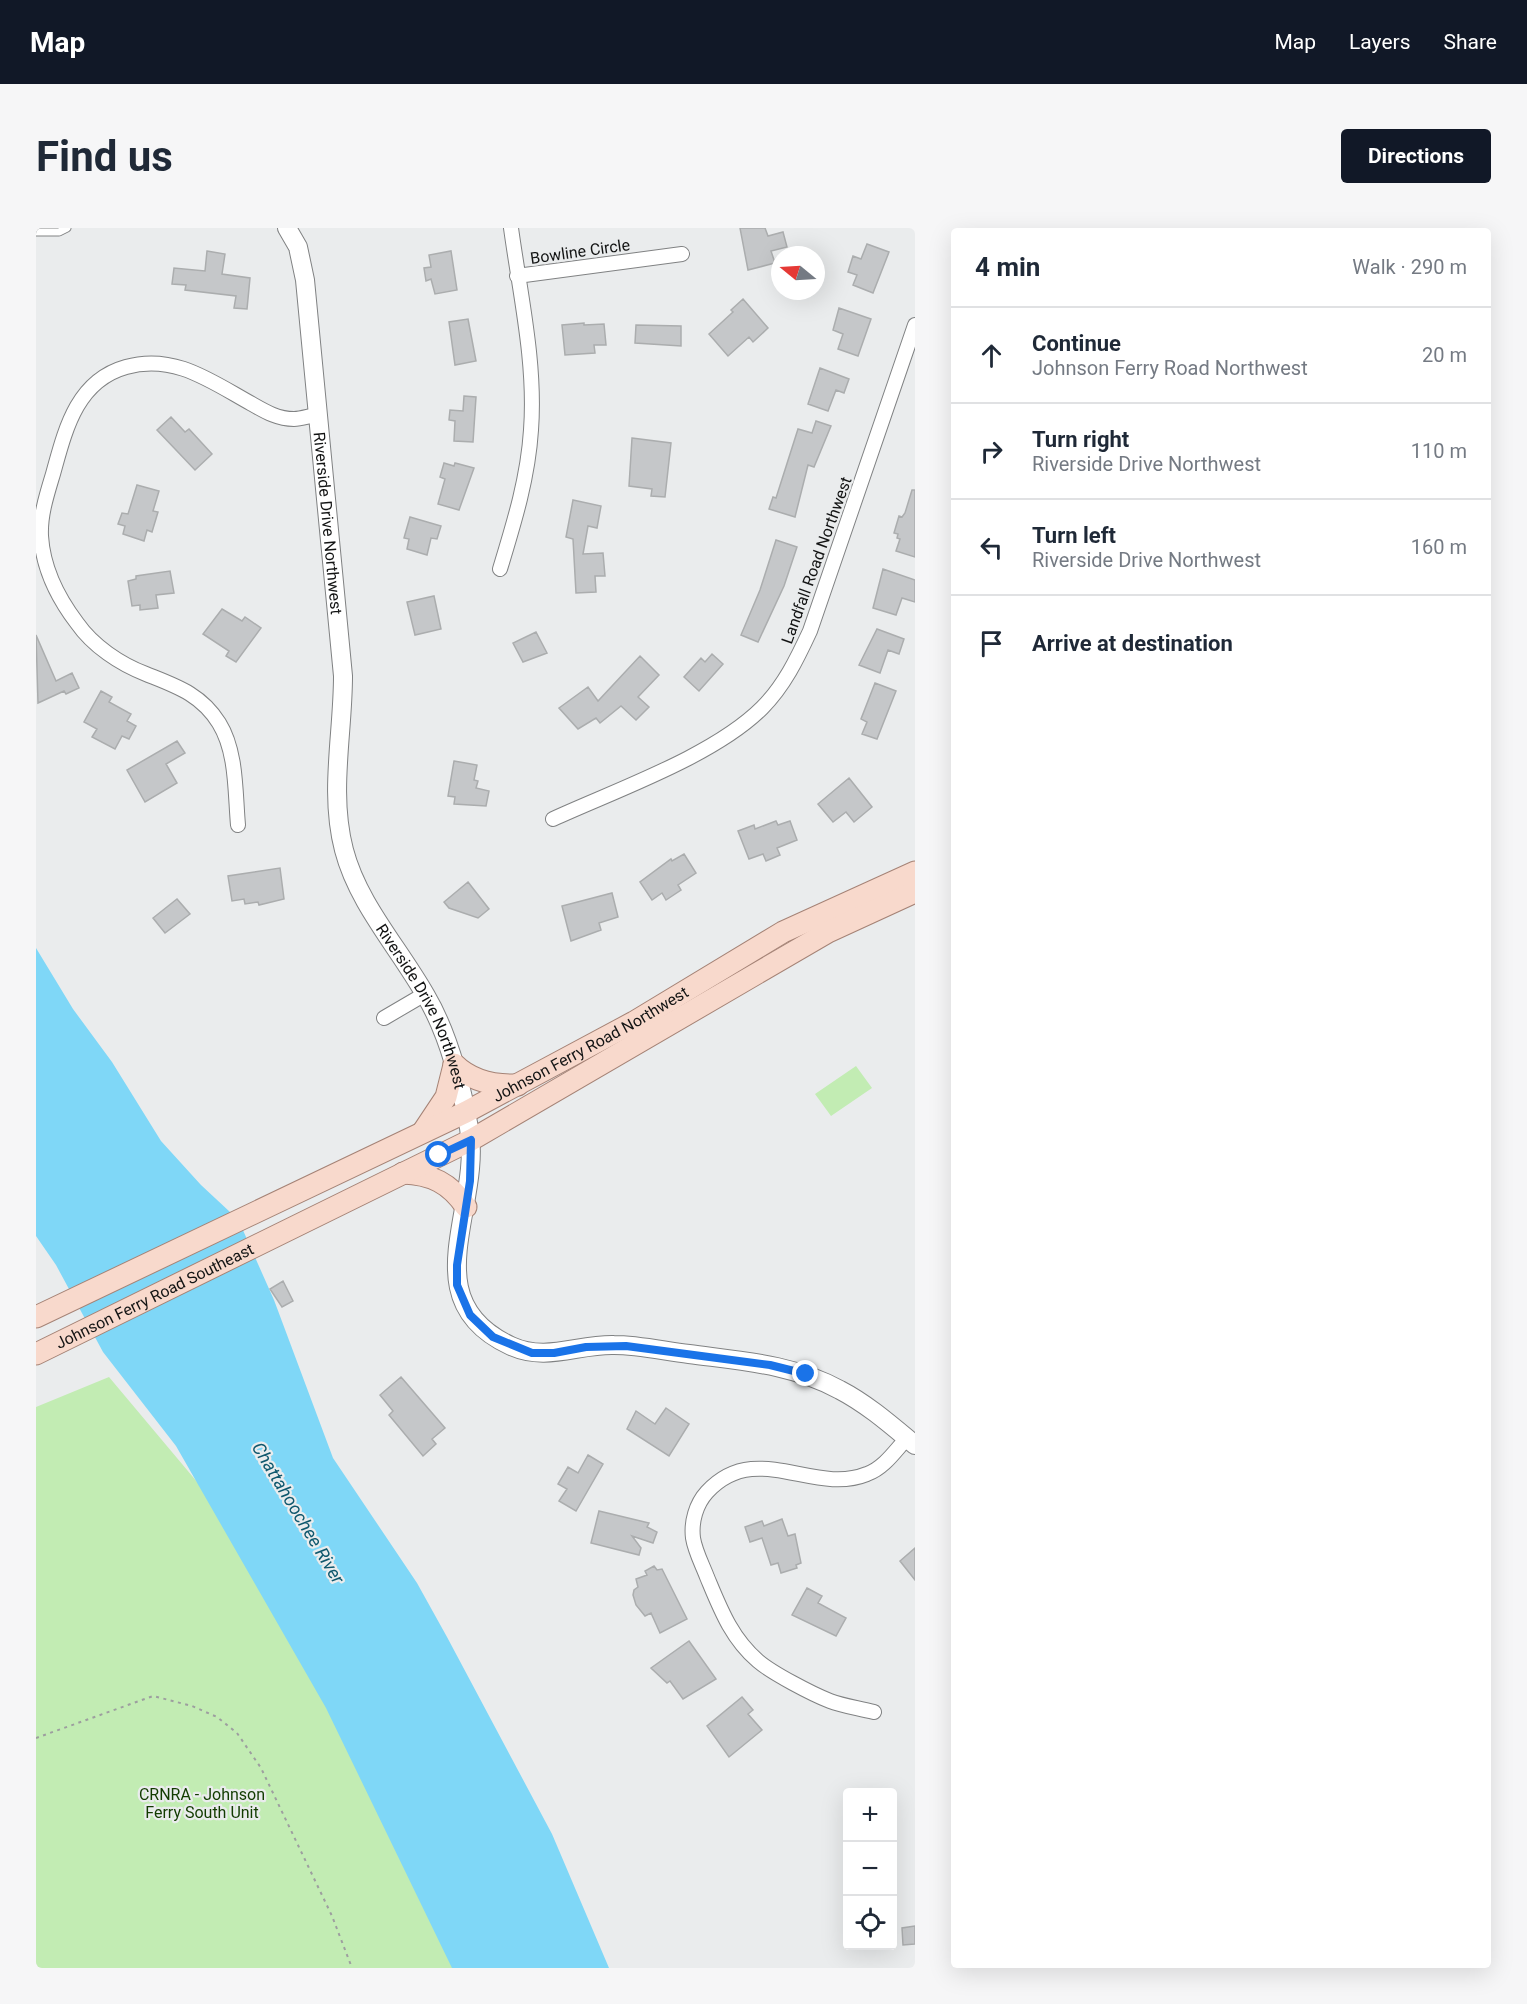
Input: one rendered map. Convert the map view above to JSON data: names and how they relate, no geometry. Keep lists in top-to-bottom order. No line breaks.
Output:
{"streets":{"main road":["Johnson Ferry Road Northwest","Johnson Ferry Road Southeast"],"street":["Bowline Circle","Riverside Drive Northwest","Landfall Road Northwest"]},"crossings":[["Riverside Drive Northwest","Johnson Ferry Road Northwest"],["Johnson Ferry Road Northwest","Johnson Ferry Road Southeast"]],"water":["Chattahoochee River"],"parks":["CRNRA - Johnson Ferry South Unit"],"north":"left","page":{"header":"Map","nav":["Map","Layers","Share"],"buttons":"Directions","title":"Find us","heading":["4 min","Walk · 290 m"],"list":[["Continue","Johnson Ferry Road Northwest","20 m"],["Turn right","Riverside Drive Northwest","110 m"],["Turn left","Riverside Drive Northwest","160 m"],"Arrive at destination"],"map_buttons":["+","−"]}}
